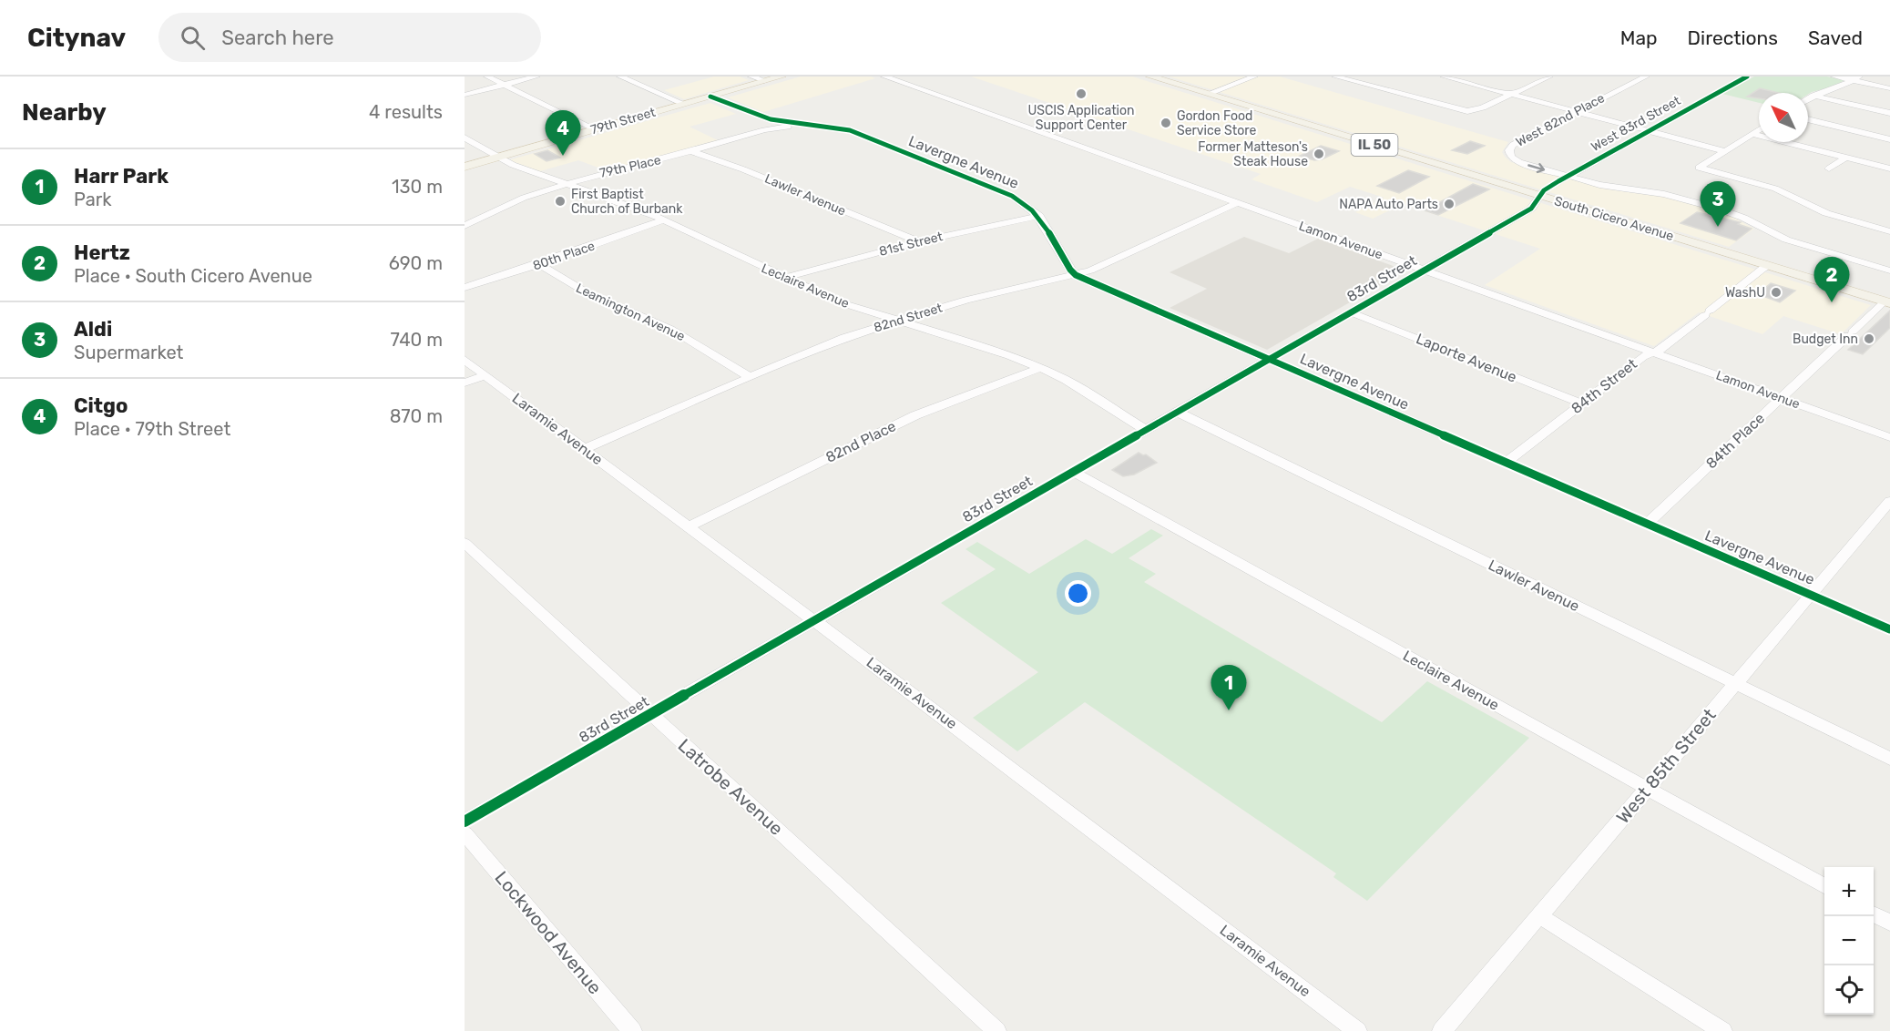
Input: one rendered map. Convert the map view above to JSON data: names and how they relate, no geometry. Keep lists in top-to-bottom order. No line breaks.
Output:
{"streets":{"main road":["79th Street","IL 50","South Cicero Avenue"],"street":["West 82nd Place","West 83rd Street","Lavergne Avenue","79th Place","Lawler Avenue","Lamon Avenue","81st Street","80th Place","83rd Street","Leclaire Avenue","Leamington Avenue","82nd Street","Laporte Avenue","84th Street","Laramie Avenue","84th Place","82nd Place","West 85th Street","Latrobe Avenue","Lockwood Avenue"]},"crossings":[["West 82nd Place","West 83rd Street"],["79th Street","Lavergne Avenue"],["79th Street","Leclaire Avenue"],["West 83rd Street","South Cicero Avenue"],["West 83rd Street","83rd Street"],["Lavergne Avenue","79th Place"],["Lavergne Avenue","81st Street"],["Lavergne Avenue","83rd Street"],["Lavergne Avenue","82nd Street"],["Lavergne Avenue","84th Street"],["Lavergne Avenue","84th Place"],["Lavergne Avenue","West 85th Street"],["79th Place","Lawler Avenue"],["79th Place","Leclaire Avenue"],["Lawler Avenue","81st Street"],["Lawler Avenue","83rd Street"],["Lawler Avenue","West 85th Street"],["South Cicero Avenue","83rd Street"],["South Cicero Avenue","84th Street"],["South Cicero Avenue","84th Place"],["Lamon Avenue","83rd Street"],["Lamon Avenue","82nd Street"],["Lamon Avenue","84th Street"],["Lamon Avenue","84th Place"],["81st Street","Leclaire Avenue"],["80th Place","Leclaire Avenue"],["80th Place","Leamington Avenue"],["83rd Street","Leclaire Avenue"],["83rd Street","Laporte Avenue"],["83rd Street","Laramie Avenue"],["83rd Street","Latrobe Avenue"],["Leclaire Avenue","82nd Street"],["Leclaire Avenue","82nd Place"],["Leclaire Avenue","West 85th Street"],["Leamington Avenue","82nd Street"],["82nd Street","Laramie Avenue"],["Laporte Avenue","84th Street"],["Laramie Avenue","82nd Place"]],"places":["USCIS Application Support Center","Gordon Food Service Store","Former Matteson's Steak House","First Baptist Church of Burbank","NAPA Auto Parts","WashU","Budget Inn"],"north":"top left","page":{"header":"Citynav","search":"Search here","nav":["Map","Directions","Saved"],"heading":["Nearby","4 results"],"pins":["4","3","2","1"],"list":[{"mark":"1","name":"Harr Park","note":"Park","value":"130 m"},{"mark":"2","name":"Hertz","note":"Place · South Cicero Avenue","value":"690 m"},{"mark":"3","name":"Aldi","note":"Supermarket","value":"740 m"},{"mark":"4","name":"Citgo","note":"Place · 79th Street","value":"870 m"}],"map_buttons":["+","−"]}}
